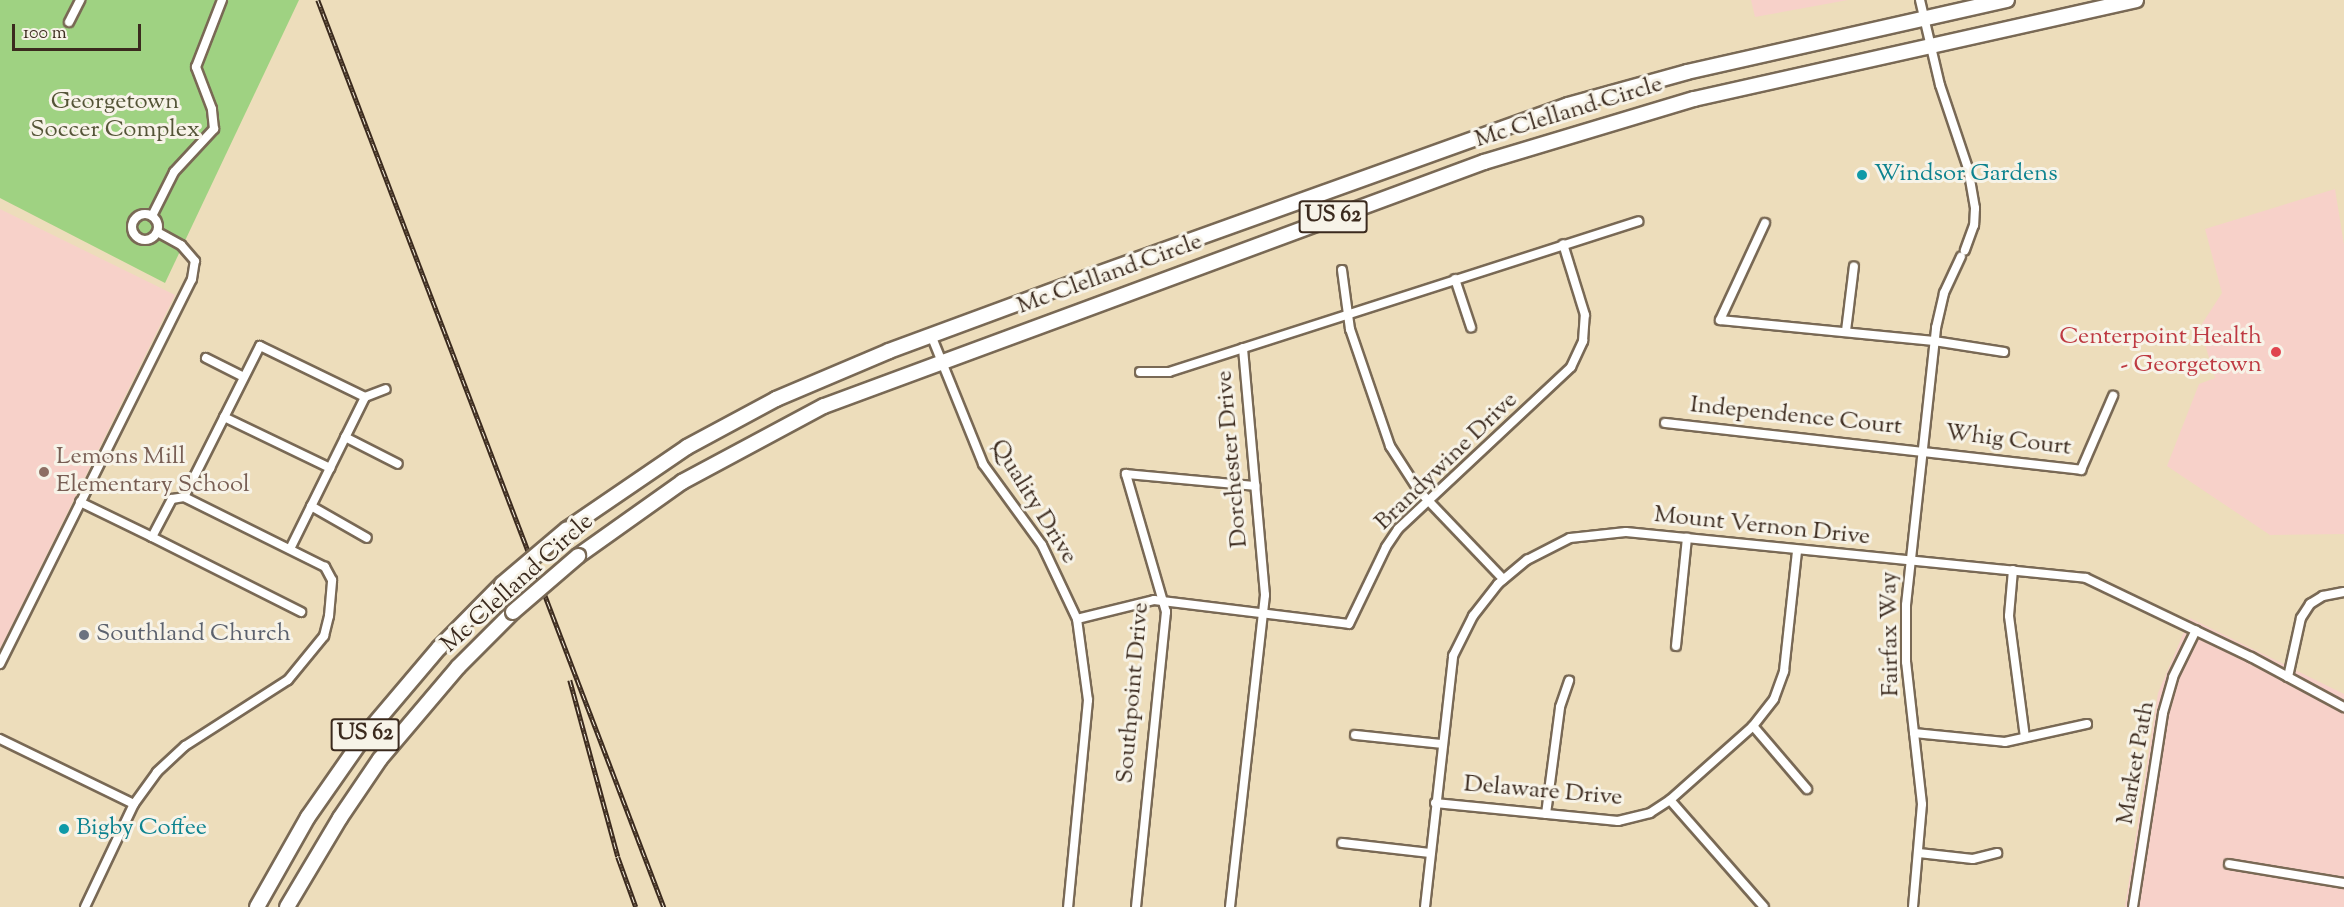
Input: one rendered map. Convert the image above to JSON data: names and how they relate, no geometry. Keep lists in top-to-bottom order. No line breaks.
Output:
{"streets":{"highway":["Mc Clelland Circle","US 62"],"street":["Independence Court","Whig Court","Dorchester Drive","Brandywine Drive","Quality Drive","Mount Vernon Drive","Fairfax Way","Southpoint Drive","Market Path","Delaware Drive"]},"crossings":[["Mc Clelland Circle","Quality Drive"],["Mc Clelland Circle","Fairfax Way"],["Independence Court","Whig Court"],["Independence Court","Fairfax Way"],["Whig Court","Fairfax Way"],["Dorchester Drive","Brandywine Drive"],["Dorchester Drive","Southpoint Drive"],["Brandywine Drive","Quality Drive"],["Brandywine Drive","Southpoint Drive"],["Mount Vernon Drive","Fairfax Way"],["Mount Vernon Drive","Market Path"],["Mount Vernon Drive","Delaware Drive"]],"parks":["Georgetown Soccer Complex"],"places":["Windsor Gardens","Centerpoint Health - Georgetown","Lemons Mill Elementary School","Southland Church","Bigby Coffee"],"scale_bar":"100 m"}
